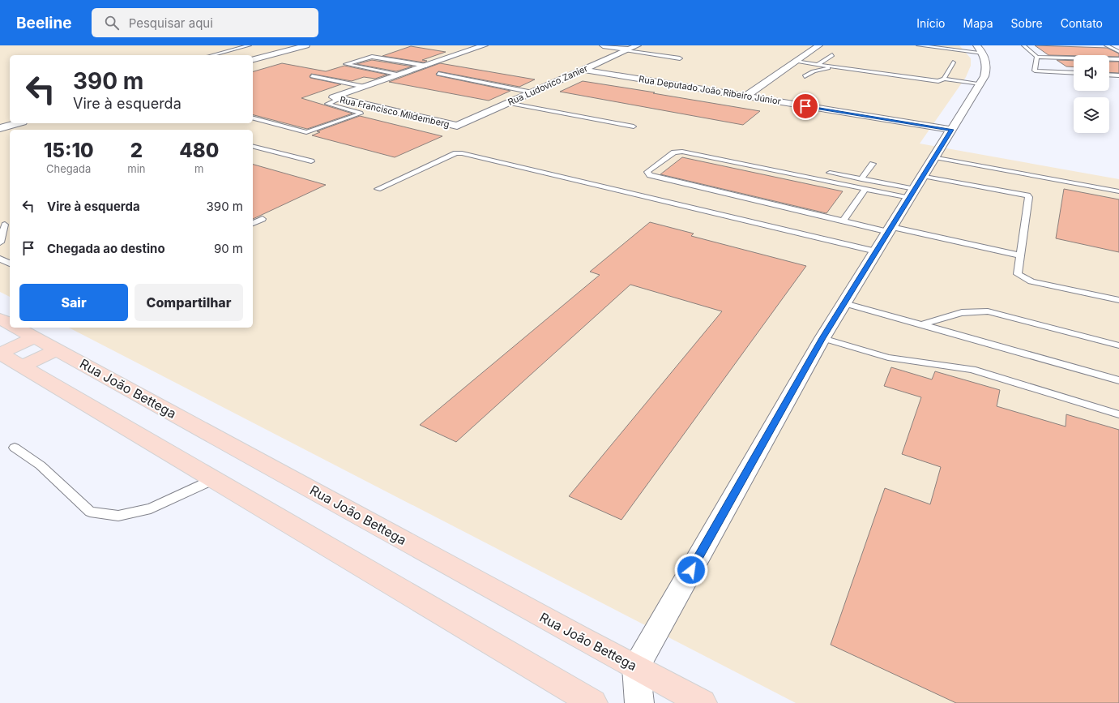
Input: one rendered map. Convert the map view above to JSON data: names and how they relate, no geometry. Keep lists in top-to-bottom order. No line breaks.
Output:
{"streets":{"main road":["Rua João Bettega"],"street":["Rua Ludovico Zanier","Rua Deputado João Ribeiro Júnior","Rua Francisco Mildemberg"]},"crossings":[["Rua Ludovico Zanier","Rua Deputado João Ribeiro Júnior"],["Rua Ludovico Zanier","Rua Francisco Mildemberg"]],"page":{"header":"Beeline","search":"Pesquisar aqui","nav":["Início","Mapa","Sobre","Contato"],"turn":["390 m","Vire à esquerda"],"eta":["15:10","Chegada","2","min","480","m"],"list":[{"name":"Vire à esquerda","value":"390 m"},{"name":"Chegada ao destino","value":"90 m"}],"buttons":["Sair","Compartilhar"]}}
